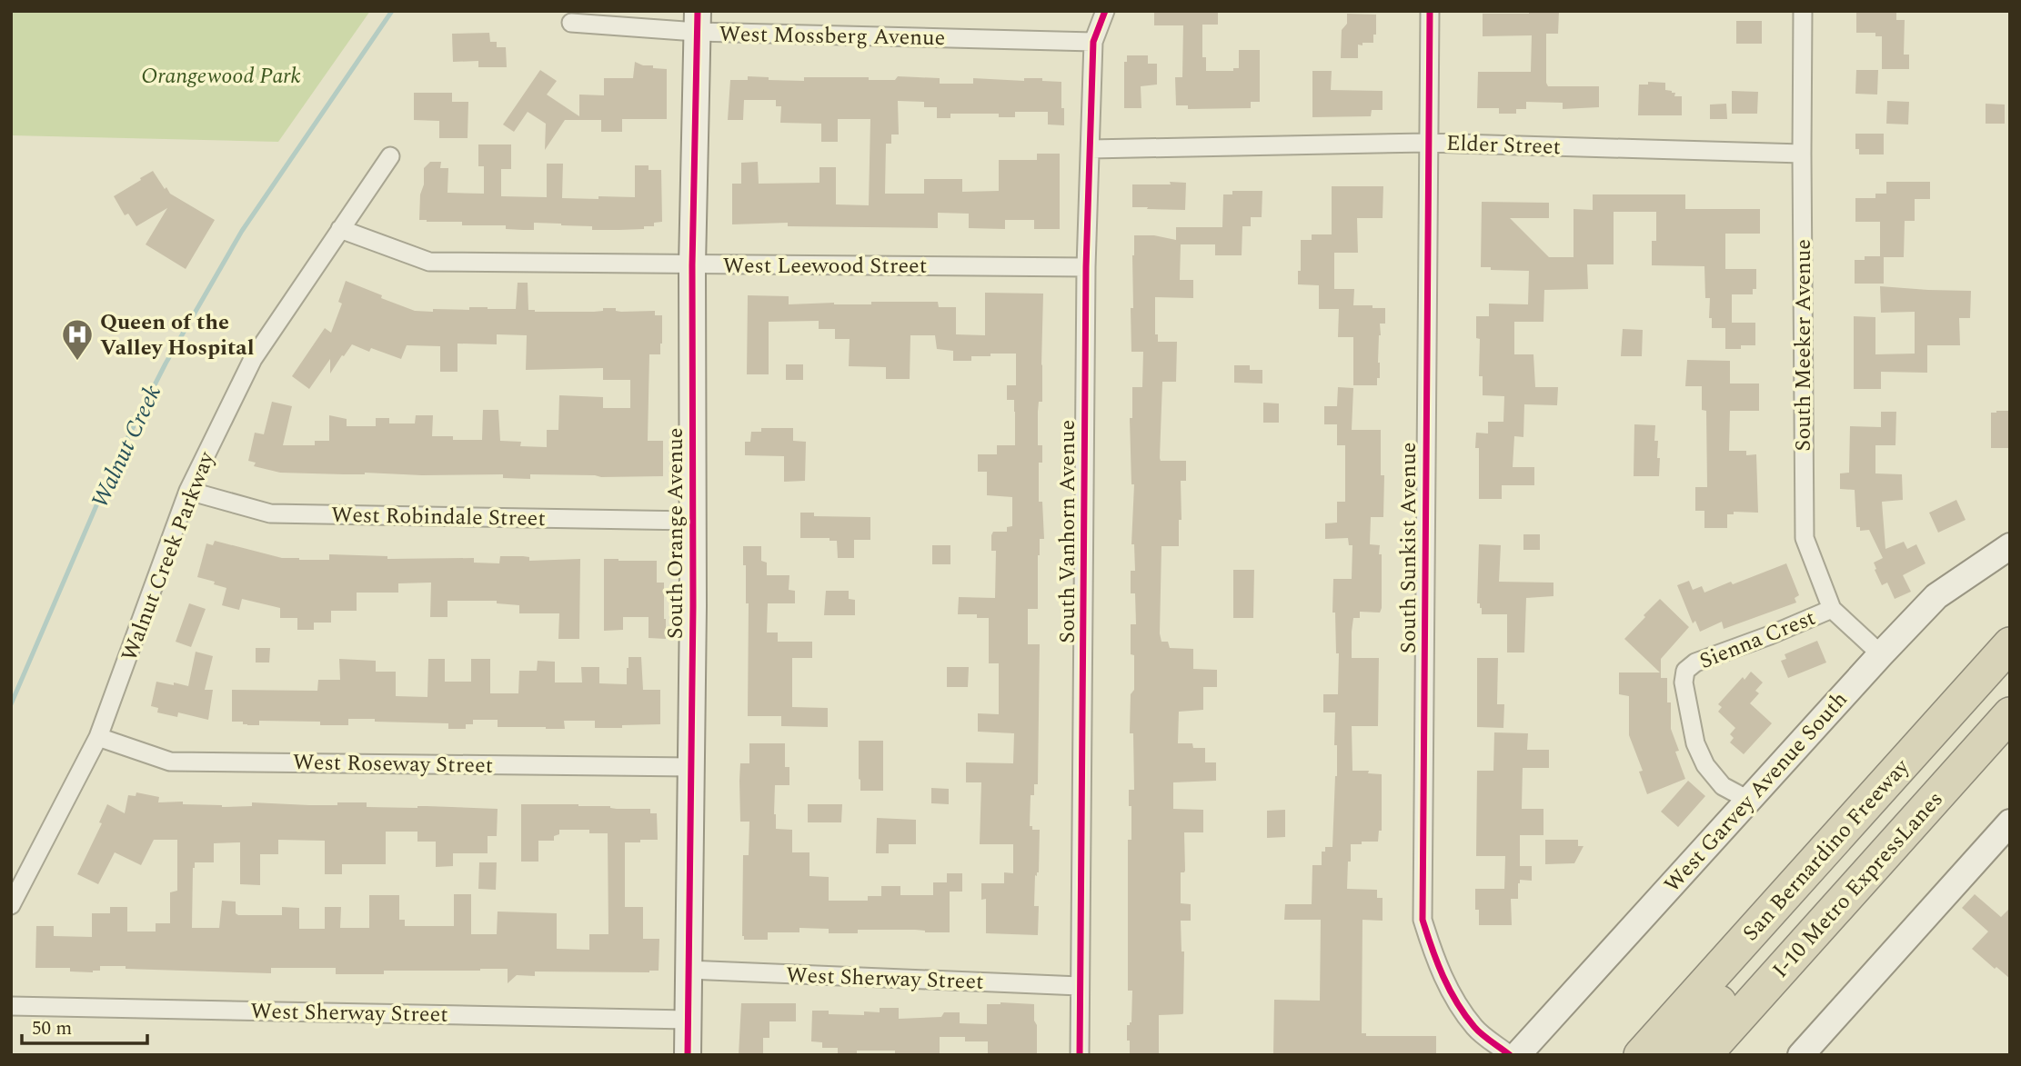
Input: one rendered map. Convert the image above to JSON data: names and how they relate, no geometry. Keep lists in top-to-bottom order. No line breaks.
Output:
{"streets":{"highway":["San Bernardino Freeway","I-10 Metro ExpressLanes"],"street":["West Mossberg Avenue","Elder Street","West Leewood Street","South Meeker Avenue","West Robindale Street","South Vanhorn Avenue","South Orange Avenue","South Sunkist Avenue","Walnut Creek Parkway","Sienna Crest","West Roseway Street","West Garvey Avenue South","West Sherway Street"]},"crossings":[["West Mossberg Avenue","South Vanhorn Avenue"],["West Mossberg Avenue","South Orange Avenue"],["Elder Street","South Meeker Avenue"],["Elder Street","South Vanhorn Avenue"],["Elder Street","South Sunkist Avenue"],["West Leewood Street","South Vanhorn Avenue"],["West Leewood Street","South Orange Avenue"],["West Leewood Street","Walnut Creek Parkway"],["South Meeker Avenue","Sienna Crest"],["South Meeker Avenue","West Garvey Avenue South"],["West Robindale Street","South Orange Avenue"],["West Robindale Street","Walnut Creek Parkway"],["South Vanhorn Avenue","West Sherway Street"],["South Orange Avenue","West Roseway Street"],["South Orange Avenue","West Sherway Street"],["Walnut Creek Parkway","West Roseway Street"],["Sienna Crest","West Garvey Avenue South"]],"water":["Walnut Creek"],"parks":["Orangewood Park"],"places":{"hospital":["Queen of the Valley Hospital"]},"scale_bar":"50 m"}
